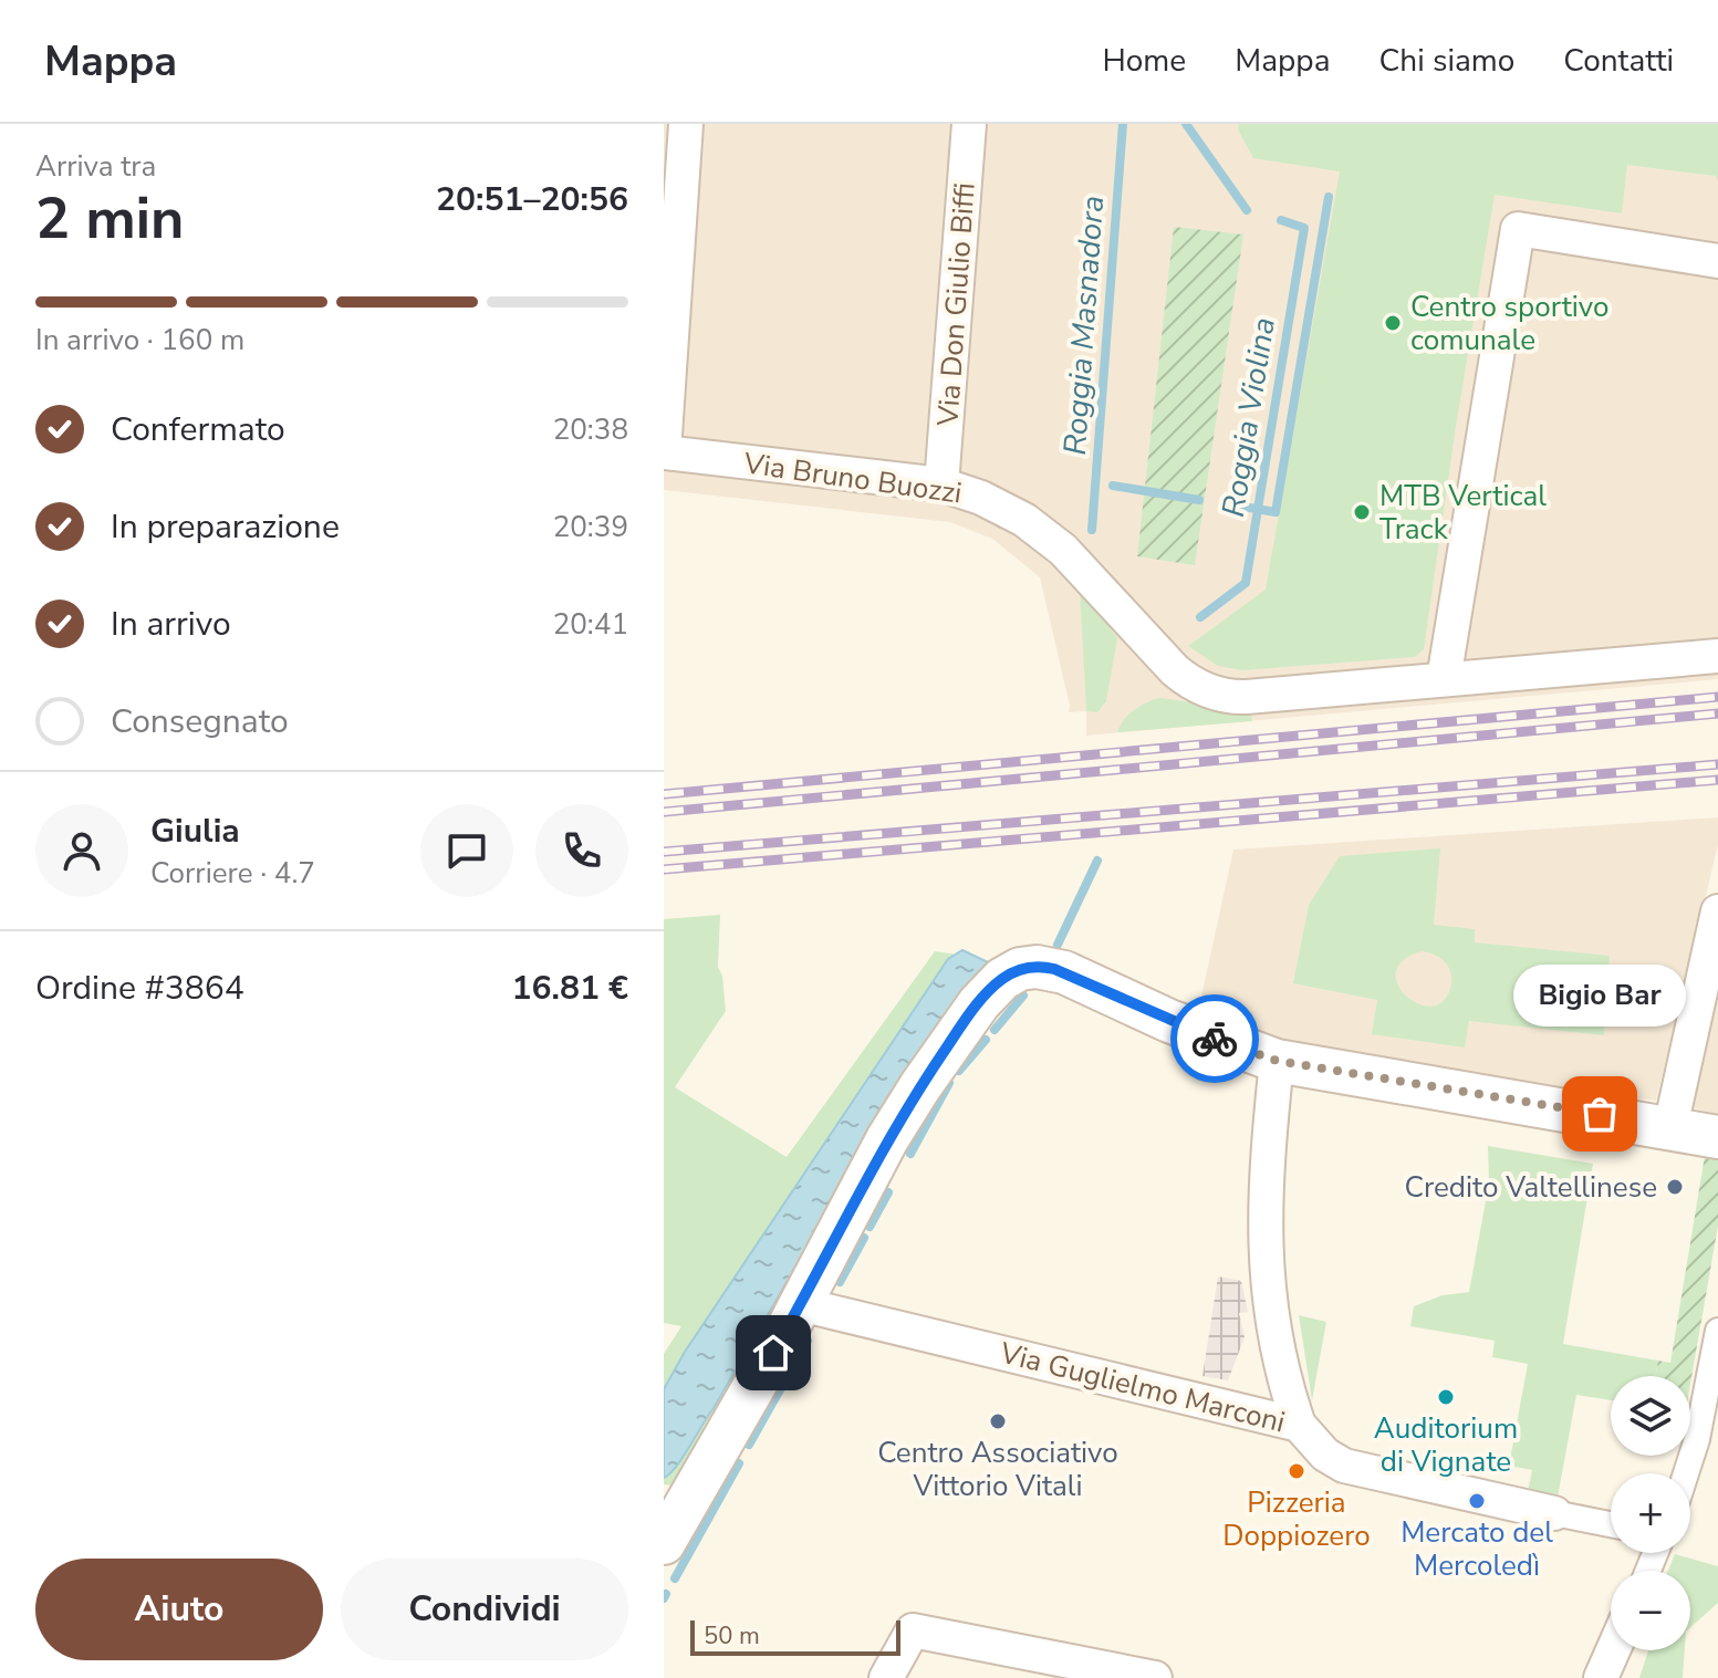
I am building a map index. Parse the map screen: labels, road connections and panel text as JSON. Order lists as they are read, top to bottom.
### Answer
{
  "streets": {
    "street": ["Via Don Giulio Biffi", "Via Bruno Buozzi", "Via Guglielmo Marconi"]
  },
  "crossings": [
    ["Via Don Giulio Biffi", "Via Bruno Buozzi"]
  ],
  "water": ["Roggia Masnadora", "Roggia Violina"],
  "places": [
    "Centro sportivo comunale",
    "MTB Vertical Track",
    "Bigio Bar",
    "Credito Valtellinese",
    "Auditorium di Vignate",
    "Centro Associativo Vittorio Vitali",
    "Pizzeria Doppiozero",
    "Mercato del Mercoledì"
  ],
  "scale_bar": "50 m",
  "page": {
    "header": "Mappa",
    "nav": [
      "Home",
      "Mappa",
      "Chi siamo",
      "Contatti"
    ],
    "heading": ["2 min", "Arriva tra", "20:51–20:56"],
    "panel": [
      "Giulia",
      "Corriere · 4.7",
      "Ordine #3864",
      "16.81 €"
    ],
    "bar": "In arrivo · 160 m",
    "list": [
      ["Confermato", "20:38"],
      ["In preparazione", "20:39"],
      ["In arrivo", "20:41"],
      "Consegnato"
    ],
    "bubble": "Bigio Bar",
    "map_buttons": ["+", "−"],
    "buttons": ["Aiuto", "Condividi"],
    "scale": "50 m"
  }
}
